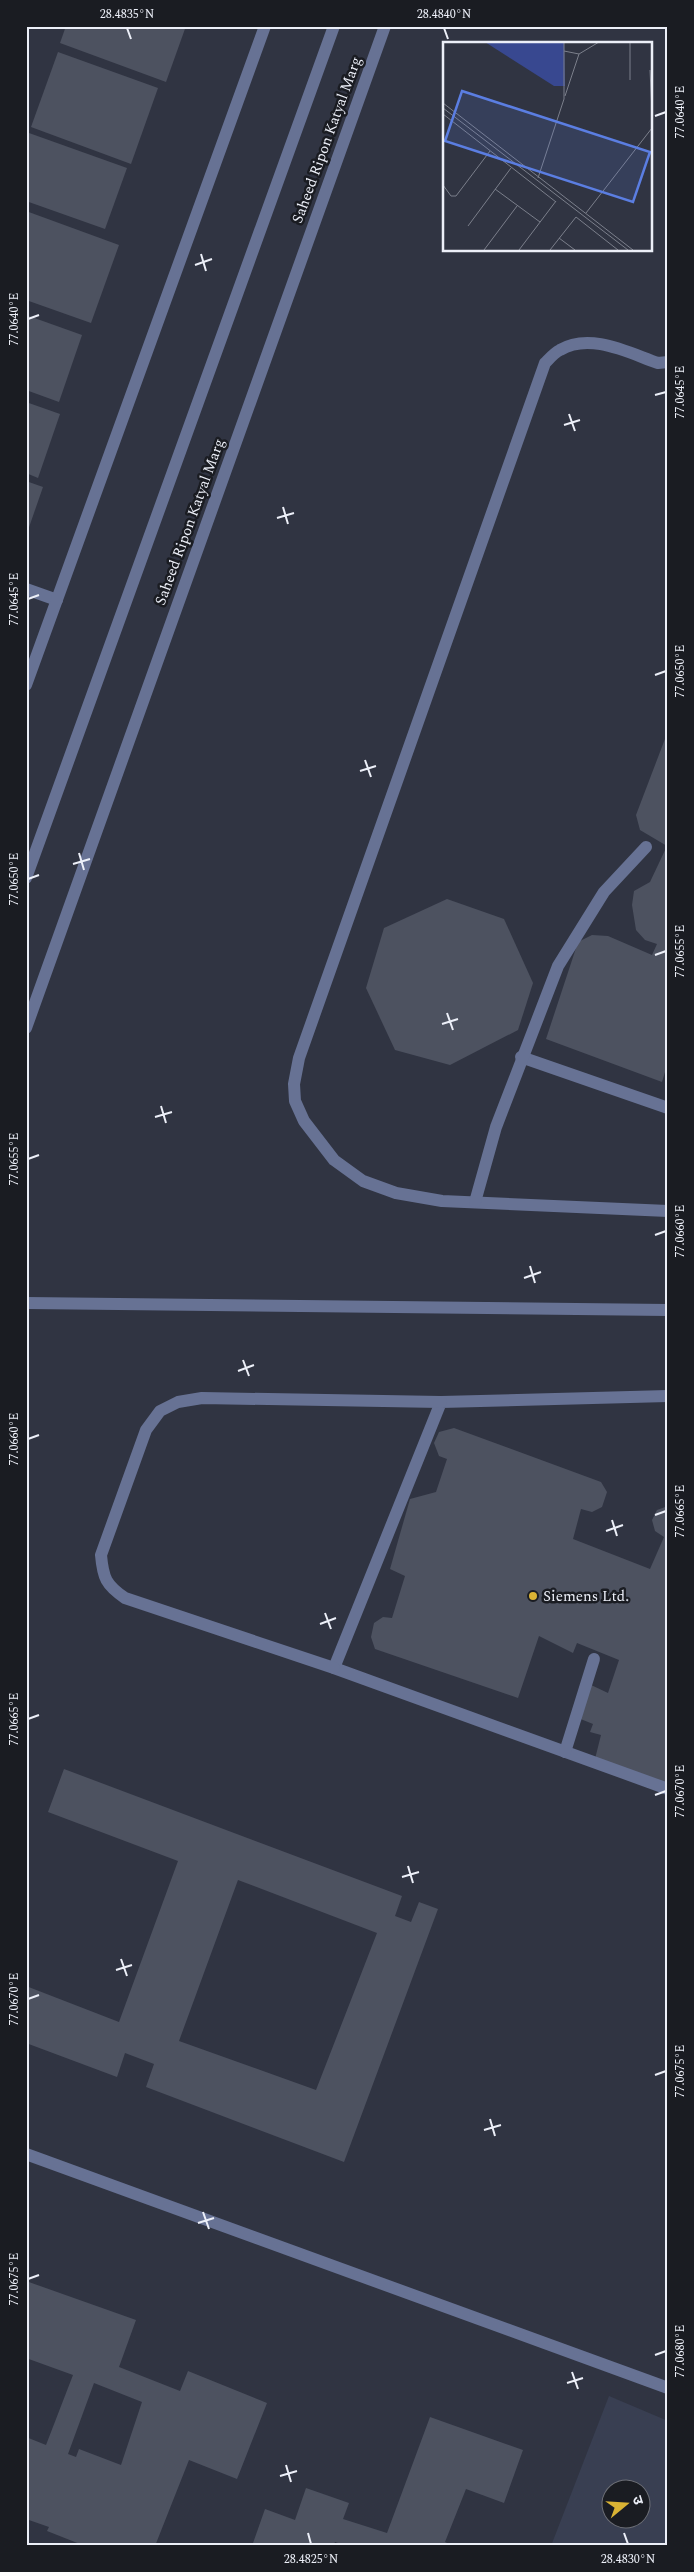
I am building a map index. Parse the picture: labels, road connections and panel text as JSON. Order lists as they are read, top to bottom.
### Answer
{
  "streets": {
    "street": ["Saheed Ripon Katyal Marg"]
  },
  "places": ["Siemens Ltd."],
  "north": "right",
  "coordinates": [
    "28.4835°N",
    "28.4840°N",
    "77.0640°E",
    "77.0645°E",
    "77.0650°E",
    "77.0655°E",
    "77.0660°E",
    "77.0665°E",
    "77.0670°E",
    "77.0675°E",
    "77.0680°E",
    "28.4825°N",
    "28.4830°N"
  ]
}
